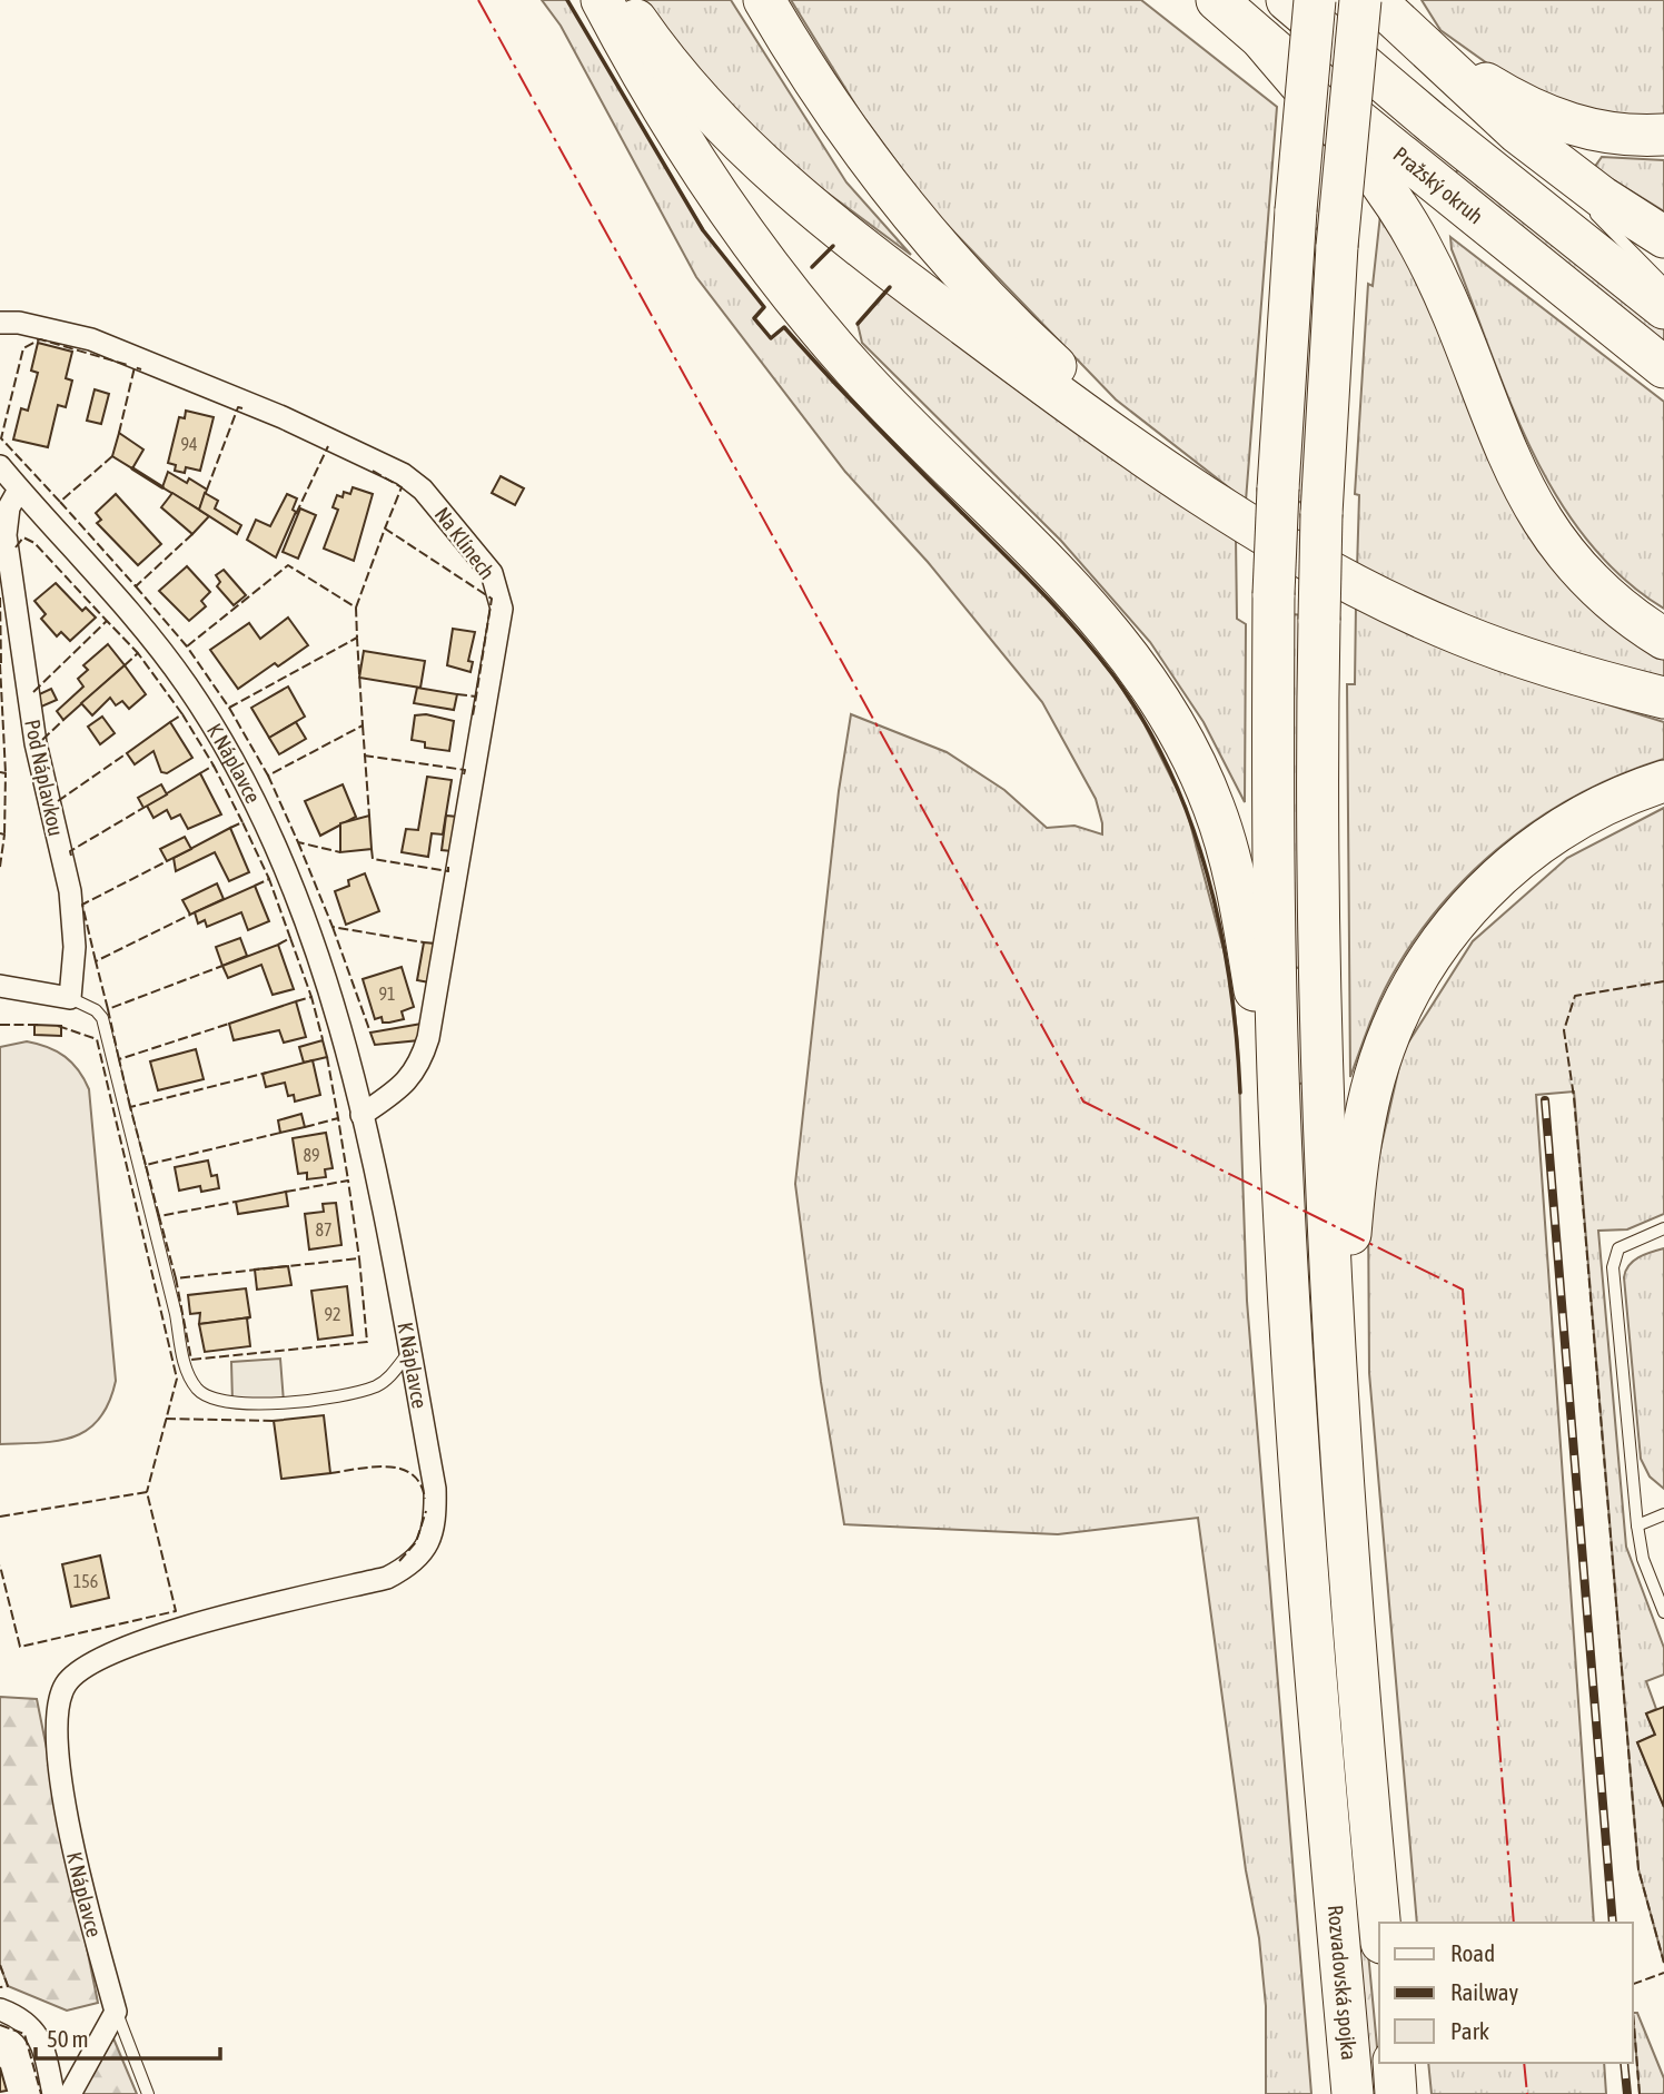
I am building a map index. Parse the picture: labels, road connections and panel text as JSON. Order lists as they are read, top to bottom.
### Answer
{
  "streets": {
    "highway": ["Pražský okruh", "Rozvadovská spojka"],
    "street": ["Na Klínech", "K Náplavce", "Pod Náplavkou"]
  },
  "crossings": [
    ["Na Klínech", "K Náplavce"],
    ["K Náplavce", "Pod Náplavkou"]
  ],
  "house_numbers": [
    "94",
    "91",
    "89",
    "87",
    "92",
    "156"
  ],
  "legend": ["Road", "Railway", "Park"],
  "scale_bar": "50 m"
}
